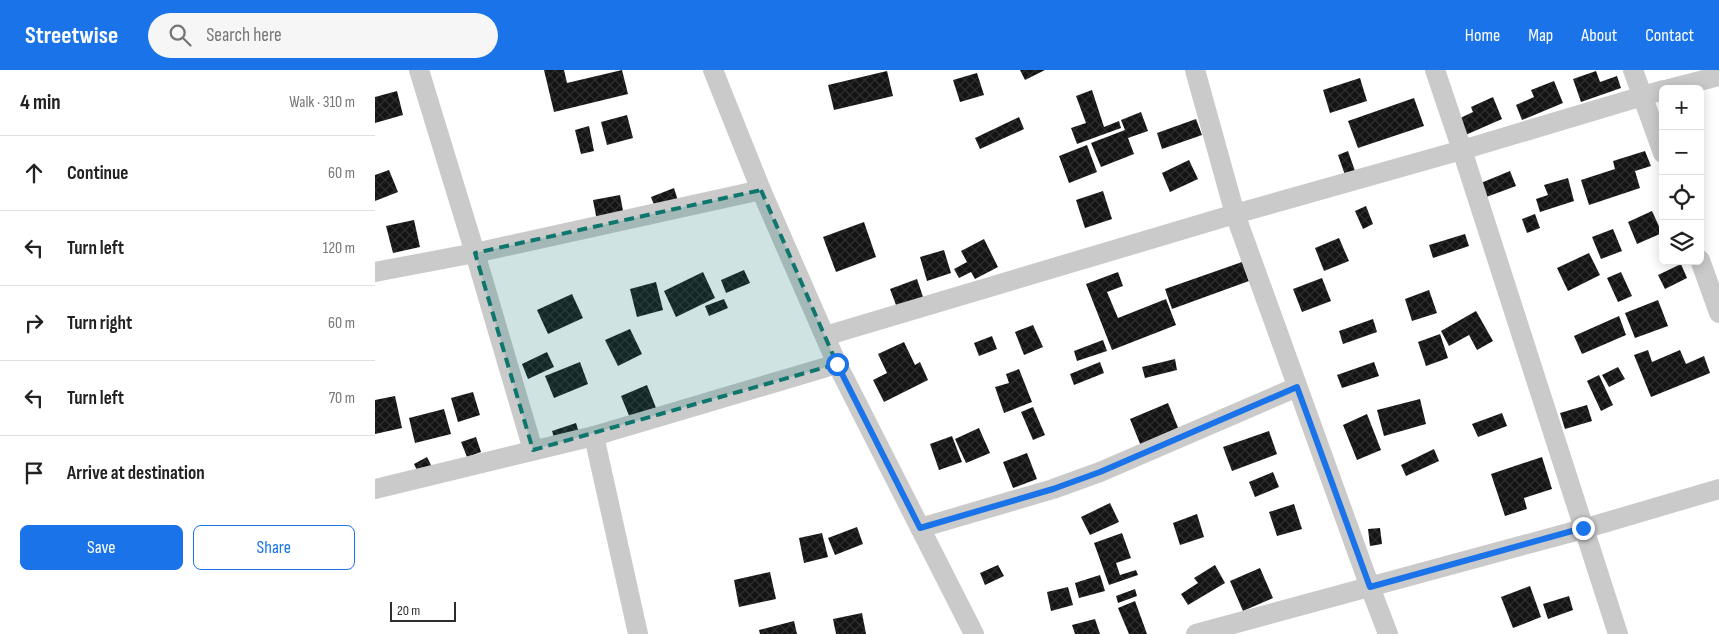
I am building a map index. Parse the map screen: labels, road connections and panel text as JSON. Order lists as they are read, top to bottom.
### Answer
{
  "scale_bar": "20 m",
  "page": {
    "header": "Streetwise",
    "search": "Search here",
    "nav": [
      "Home",
      "Map",
      "About",
      "Contact"
    ],
    "heading": ["4 min", "Walk · 310 m"],
    "map_buttons": ["+", "−"],
    "list": [
      ["Continue", "60 m"],
      ["Turn left", "120 m"],
      ["Turn right", "60 m"],
      ["Turn left", "70 m"],
      "Arrive at destination"
    ],
    "buttons": ["Save", "Share"],
    "scale": "20 m"
  }
}
